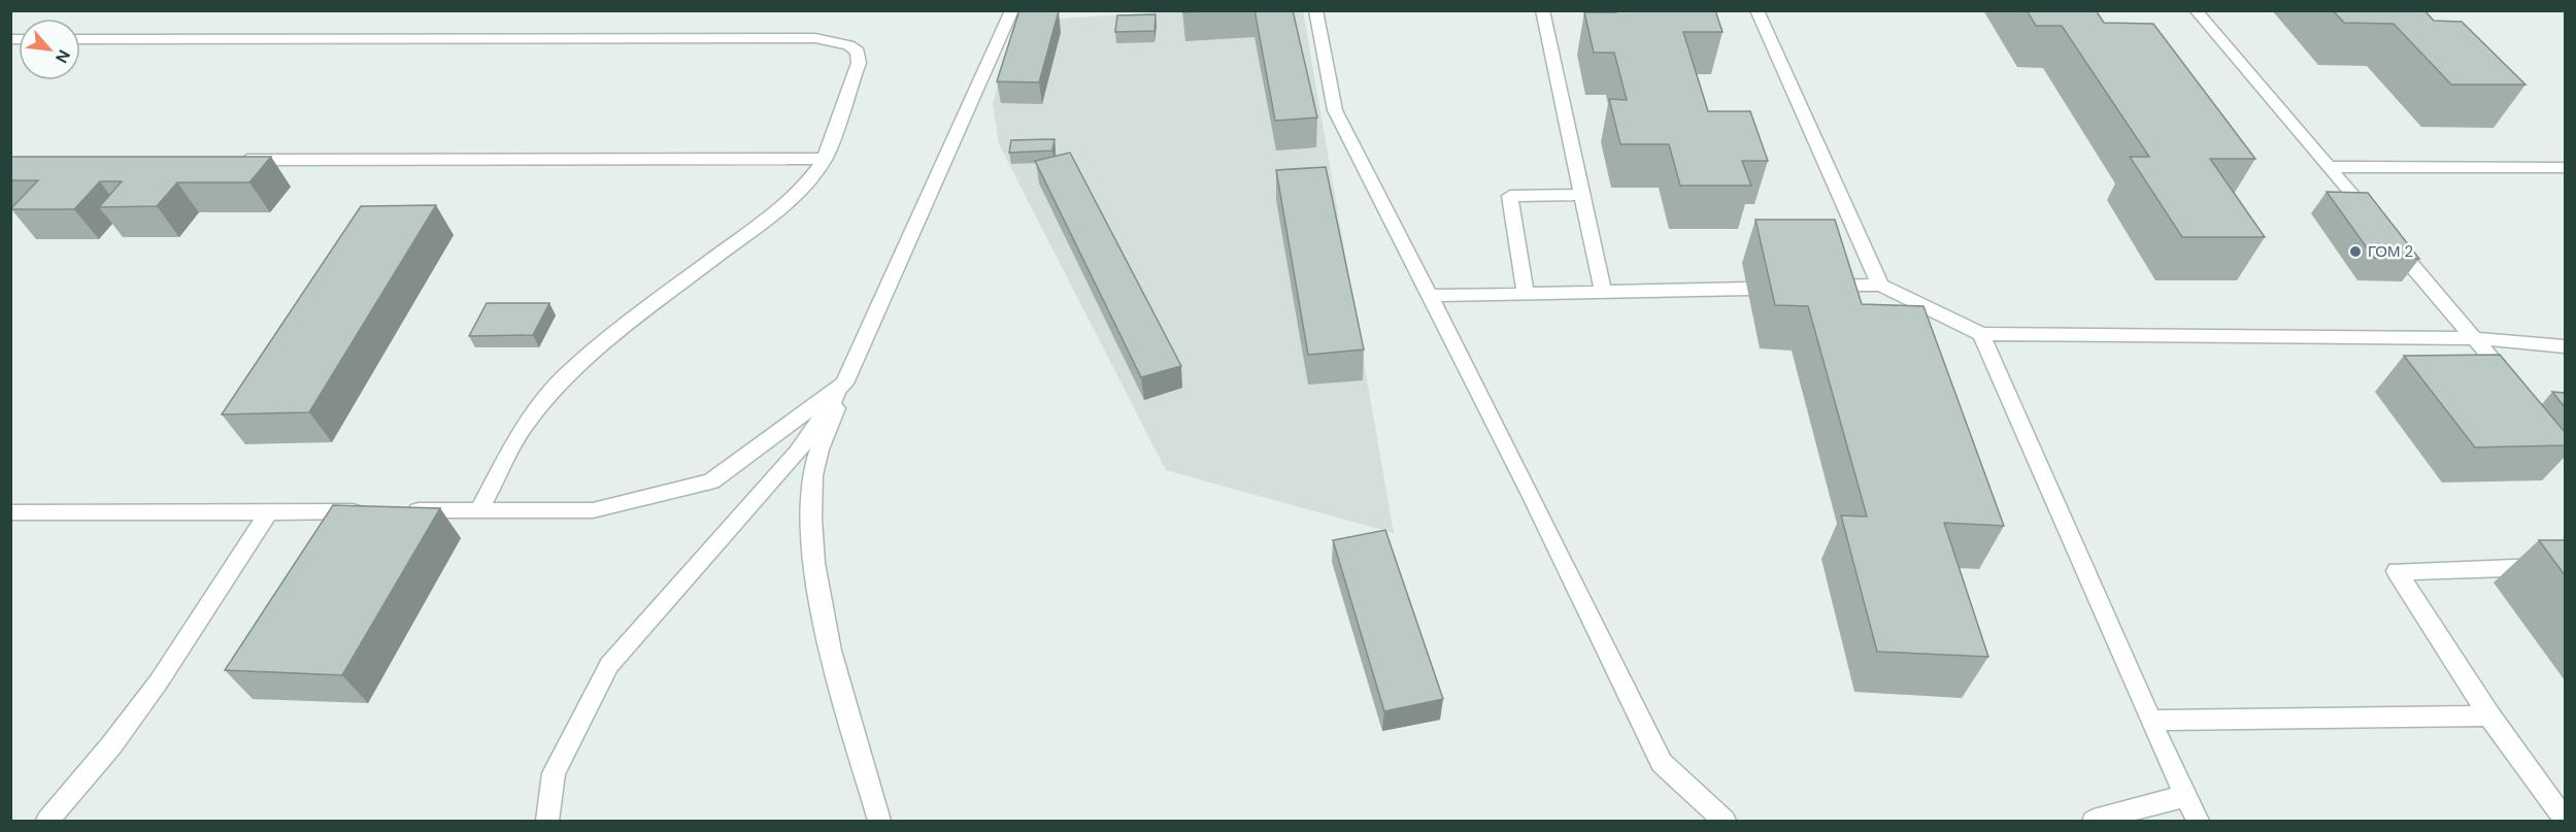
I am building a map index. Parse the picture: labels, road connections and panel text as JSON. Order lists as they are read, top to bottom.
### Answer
{
  "places": ["ГОМ 2"],
  "north": "bottom right"
}
